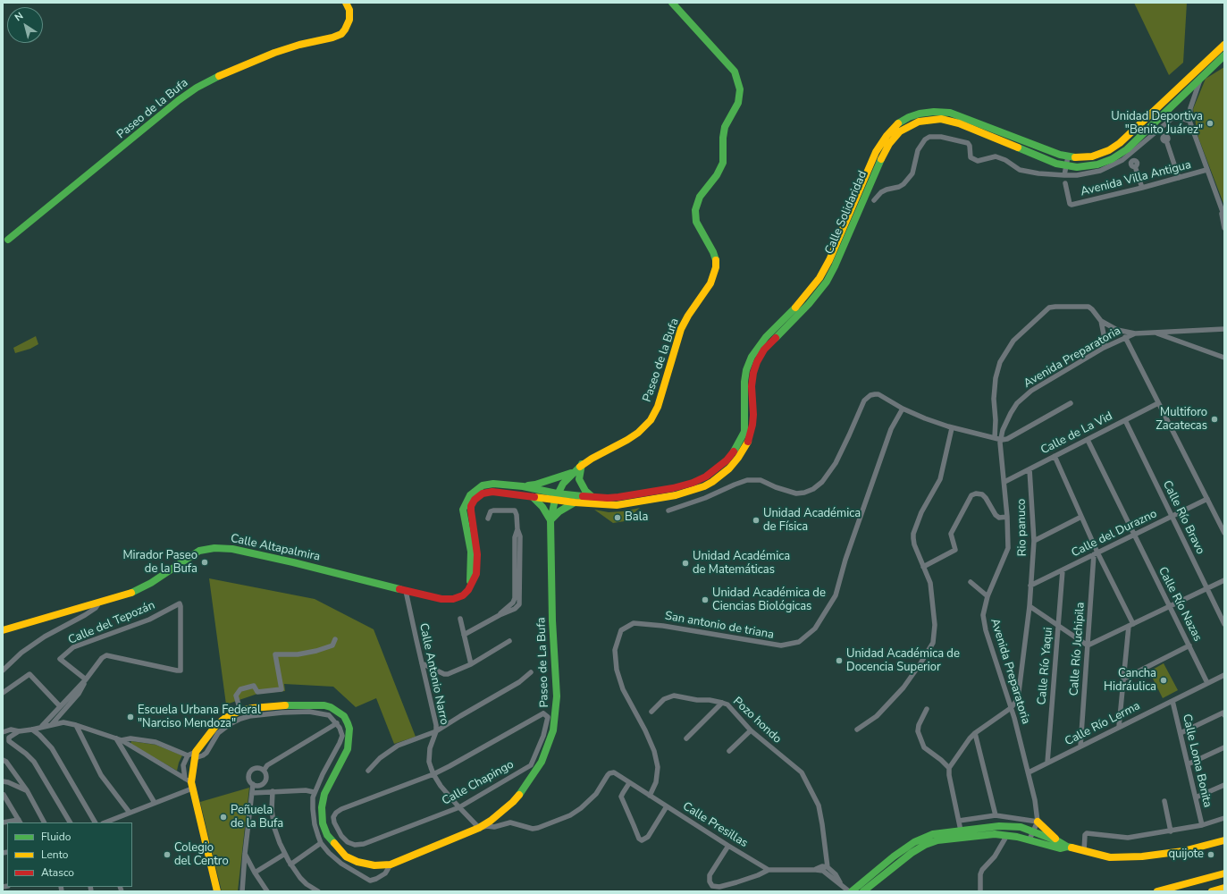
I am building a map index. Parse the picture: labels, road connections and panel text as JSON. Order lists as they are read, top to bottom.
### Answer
{
  "streets": {
    "main road": [
      "Paseo de la Bufa",
      "Calle Solidaridad",
      "Calle Altapalmira",
      "Paseo de La Bufa"
    ],
    "street": [
      "Avenida Villa Antigua",
      "Avenida Preparatoria",
      "Calle de La Vid",
      "Calle Río Bravo",
      "Rio panuco",
      "Calle del Durazno",
      "Calle Río Nazas",
      "Calle del Tepozán",
      "San antonio de triana",
      "Calle Río Juchipila",
      "Calle Río Yaqui",
      "Calle Antonio Narro",
      "Pozo hondo",
      "Calle Río Lerma",
      "Calle Loma Bonita",
      "Calle Chapingo",
      "Calle Presillas"
    ]
  },
  "crossings": [
    ["Paseo de la Bufa", "Calle Solidaridad"],
    ["Paseo de la Bufa", "Paseo de La Bufa"],
    ["Avenida Preparatoria", "Calle de La Vid"],
    ["Avenida Preparatoria", "Rio panuco"],
    ["Avenida Preparatoria", "Calle Río Lerma"],
    ["Calle de La Vid", "Calle Río Bravo"],
    ["Calle de La Vid", "Rio panuco"],
    ["Calle de La Vid", "Calle Río Nazas"],
    ["Calle Río Bravo", "Calle del Durazno"],
    ["Rio panuco", "Calle del Durazno"],
    ["Calle del Durazno", "Calle Río Nazas"],
    ["Calle del Durazno", "Calle Río Juchipila"],
    ["Calle del Durazno", "Calle Río Yaqui"],
    ["Calle Altapalmira", "Calle Antonio Narro"],
    ["Calle Río Nazas", "Calle Río Lerma"],
    ["San antonio de triana", "Calle Presillas"],
    ["Calle Río Juchipila", "Calle Río Lerma"],
    ["Paseo de La Bufa", "Calle Antonio Narro"],
    ["Paseo de La Bufa", "Calle Presillas"],
    ["Calle Río Yaqui", "Calle Río Lerma"],
    ["Calle Antonio Narro", "Calle Chapingo"],
    ["Calle Antonio Narro", "Calle Presillas"],
    ["Calle Río Lerma", "Calle Loma Bonita"]
  ],
  "places": [
    "Unidad Deportiva \"Benito Juárez\"",
    "Multiforo Zacatecas",
    "Bala",
    "Unidad Académica de Física",
    "Mirador Paseo de la Bufa",
    "Unidad Académica de Matemáticas",
    "Unidad Académica de Ciencias Biológicas",
    "Unidad Académica de Docencia Superior",
    "Cancha Hidráulica",
    "Escuela Urbana Federal \"Narciso Mendoza\"",
    "Peñuela de la Bufa",
    "Colegio del Centro",
    "quijote"
  ],
  "legend": ["Fluido", "Lento", "Atasco"],
  "north": "top left"
}
